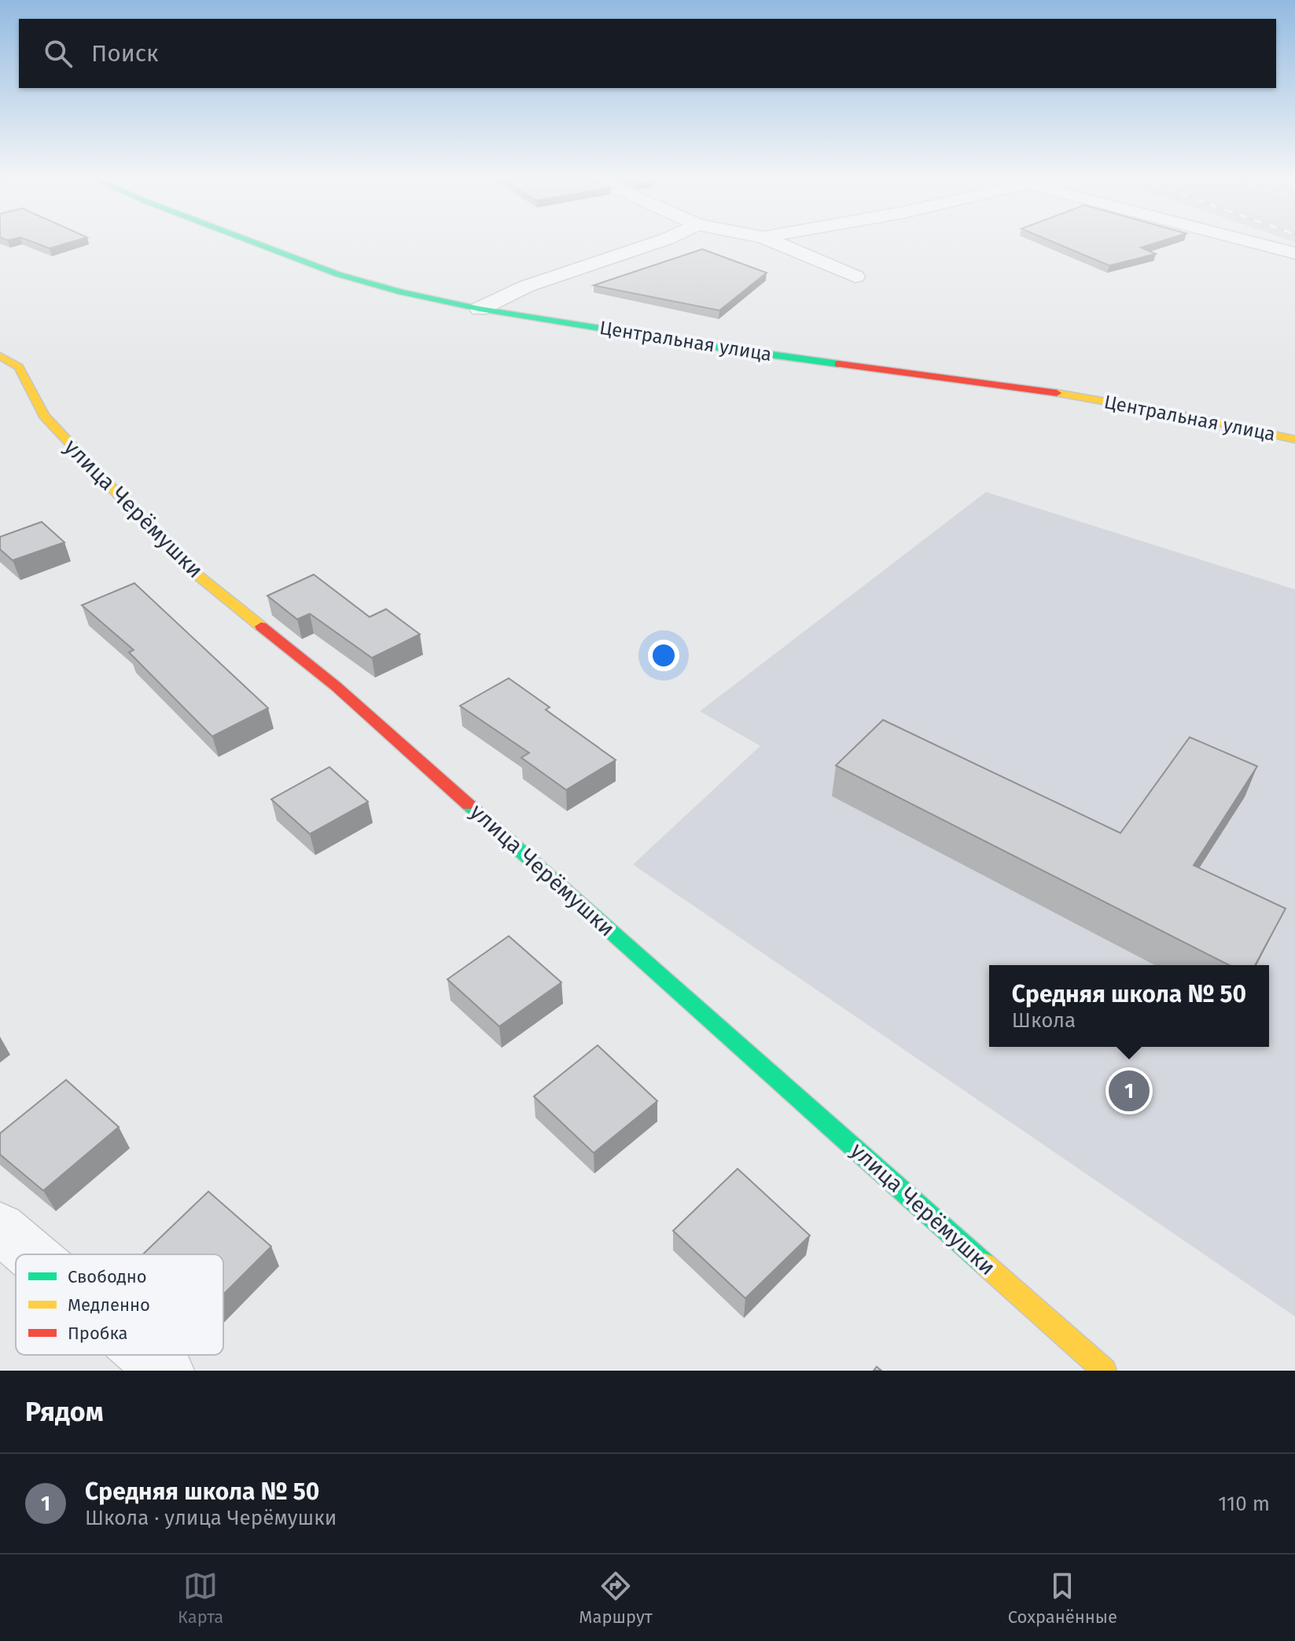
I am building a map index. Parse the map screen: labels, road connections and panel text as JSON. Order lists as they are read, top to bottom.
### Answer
{
  "streets": {
    "street": ["Центральная улица", "улица Черёмушки"]
  },
  "legend": ["Свободно", "Медленно", "Пробка"],
  "page": {
    "search": "Поиск",
    "popup": ["Средняя школа № 50", "Школа"],
    "pins": "1",
    "heading": "Рядом",
    "list": [
      {
        "mark": "1",
        "name": "Средняя школа № 50",
        "note": "Школа · улица Черёмушки",
        "value": "110 m"
      }
    ],
    "nav": ["Карта", "Маршрут", "Сохранённые"]
  }
}
